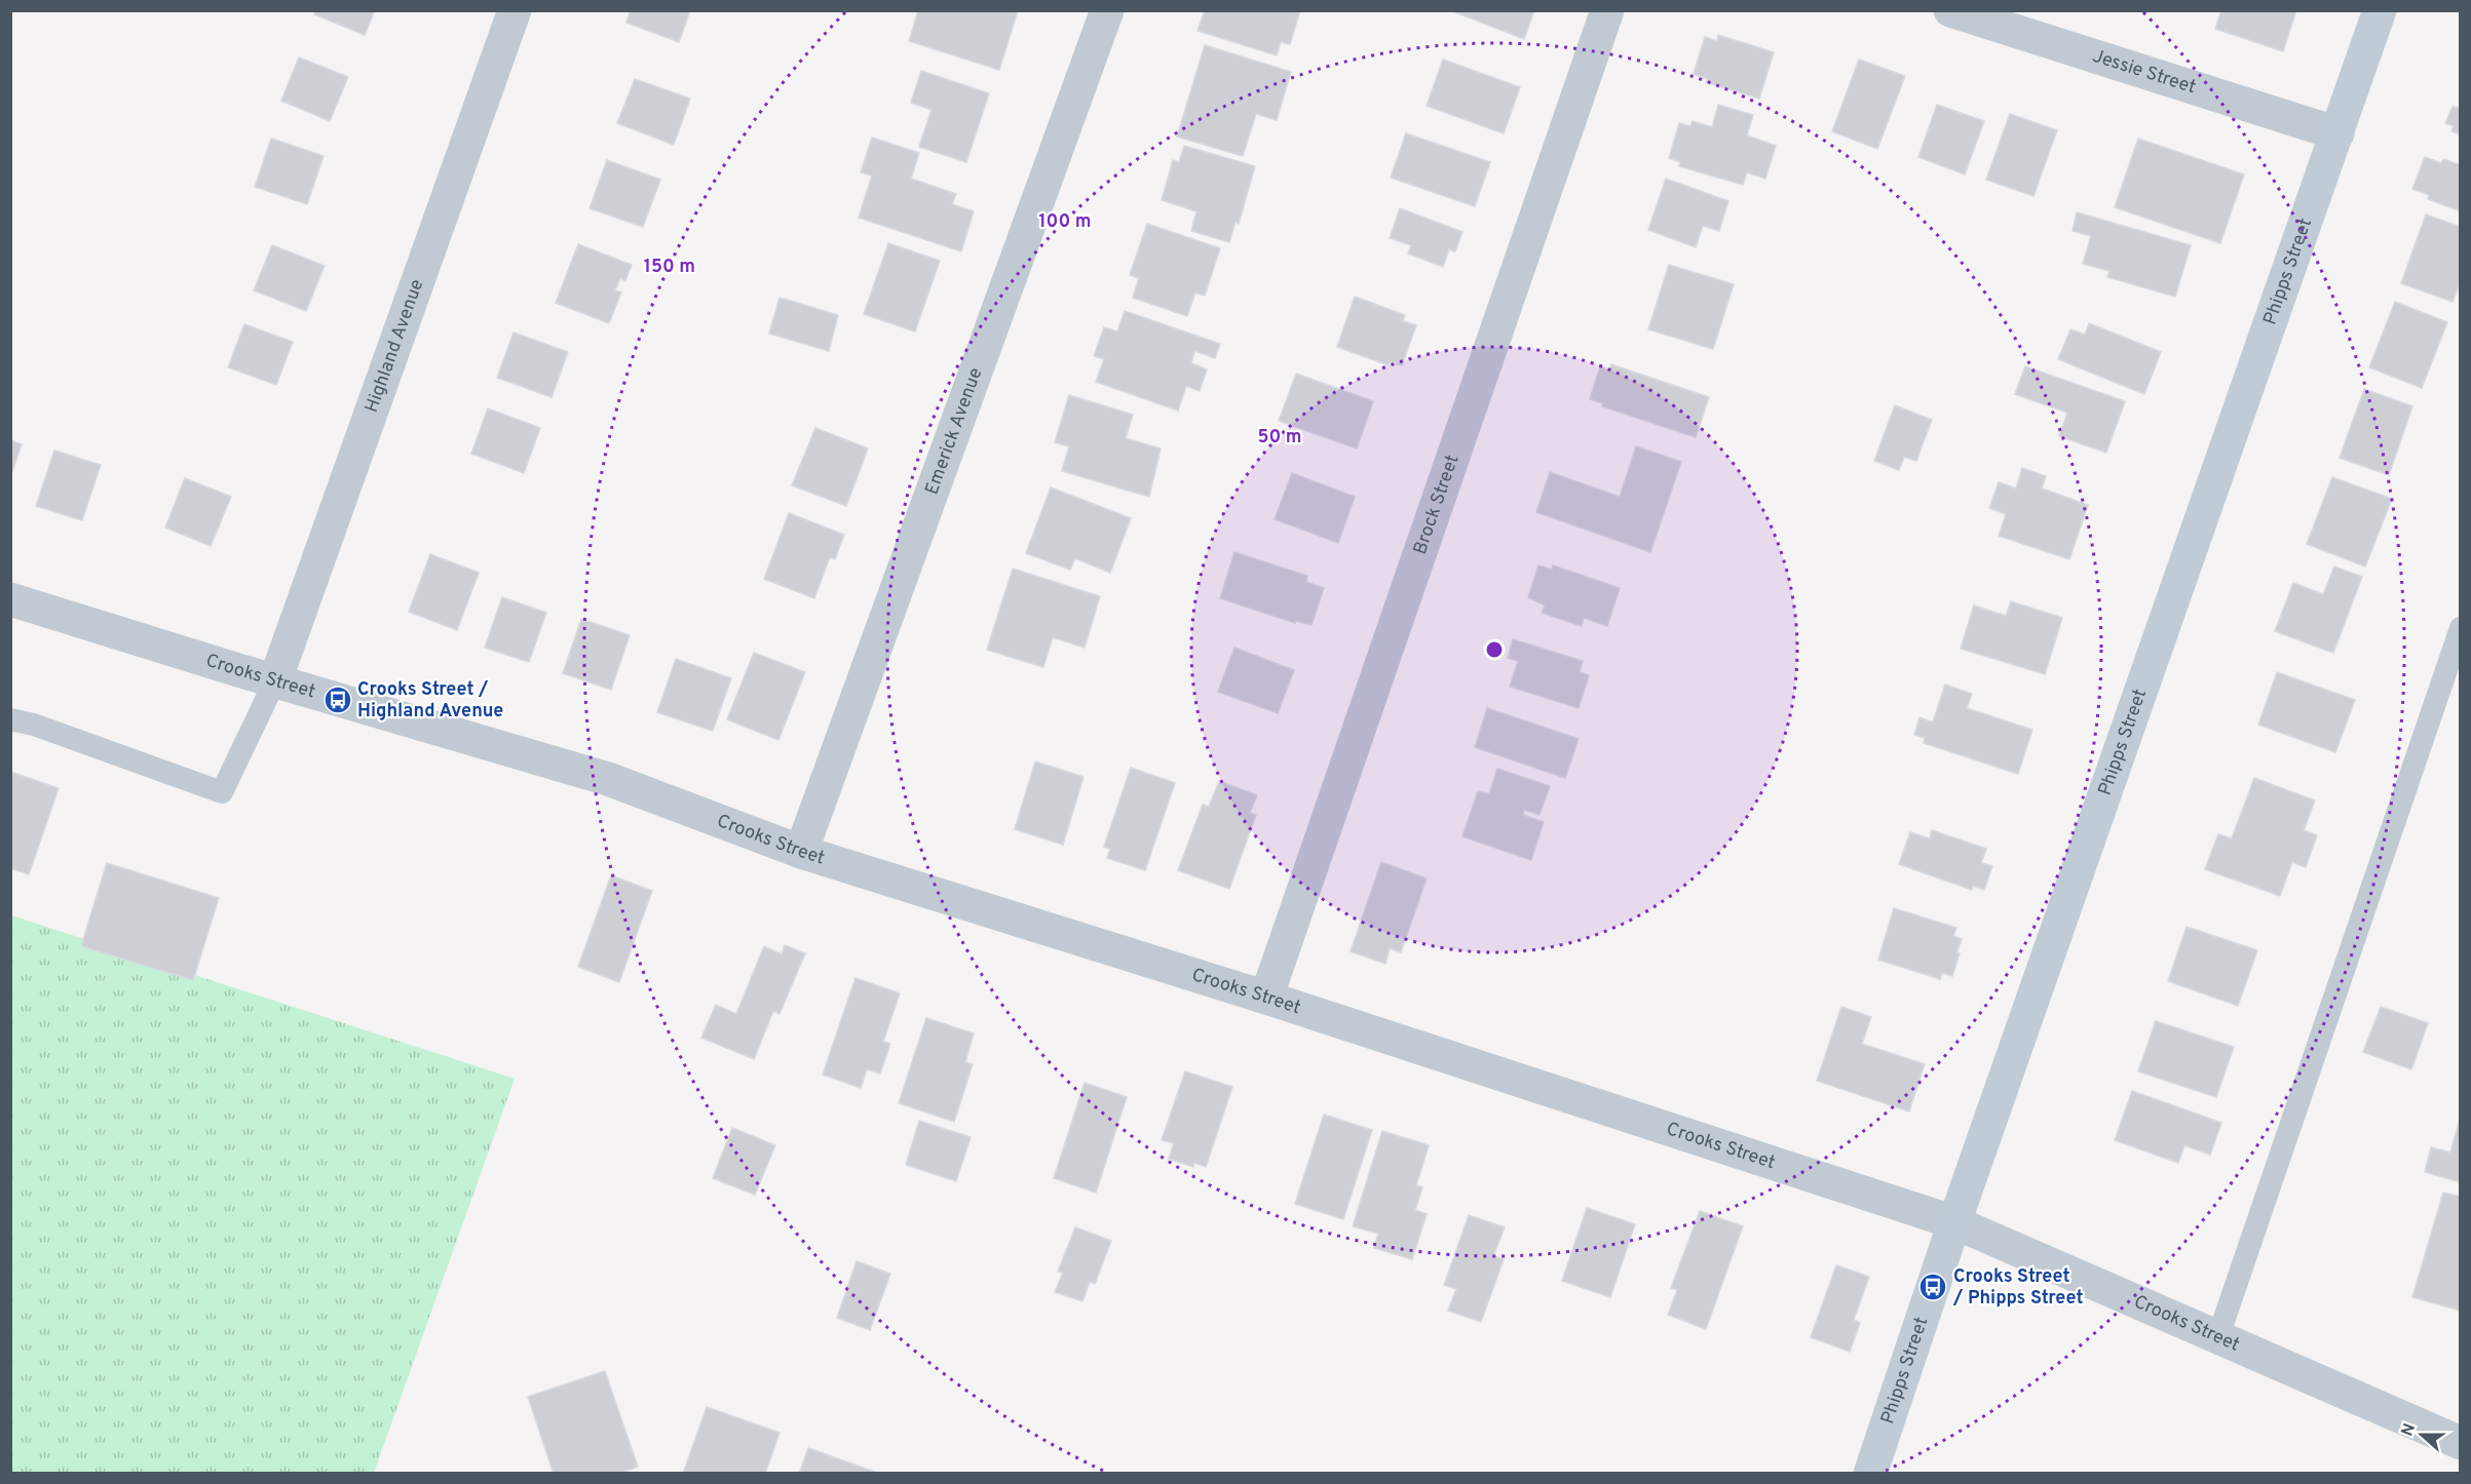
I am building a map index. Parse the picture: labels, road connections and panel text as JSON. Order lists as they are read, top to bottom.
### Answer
{
  "streets": {
    "main road": ["Phipps Street"],
    "street": [
      "Jessie Street",
      "Highland Avenue",
      "Emerick Avenue",
      "Brock Street",
      "Crooks Street"
    ]
  },
  "crossings": [
    ["Jessie Street", "Phipps Street"],
    ["Phipps Street", "Crooks Street"],
    ["Highland Avenue", "Crooks Street"],
    ["Emerick Avenue", "Crooks Street"],
    ["Brock Street", "Crooks Street"]
  ],
  "places": {
    "bus stop": ["Crooks Street / Highland Avenue", "Crooks Street / Phipps Street"]
  },
  "north": "left",
  "rings": ["100 m", "150 m", "50 m"]
}
